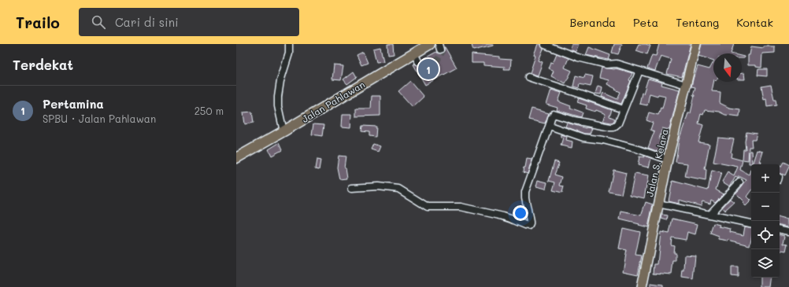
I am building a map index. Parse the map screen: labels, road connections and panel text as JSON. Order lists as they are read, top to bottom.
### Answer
{
  "streets": {
    "highway": ["Jalan Pahlawan"],
    "main road": ["Jalan S. Kelara"]
  },
  "north": "bottom",
  "page": {
    "header": "Trailo",
    "search": "Cari di sini",
    "nav": [
      "Beranda",
      "Peta",
      "Tentang",
      "Kontak"
    ],
    "heading": "Terdekat",
    "pins": "1",
    "list": [
      {
        "mark": "1",
        "name": "Pertamina",
        "note": "SPBU · Jalan Pahlawan",
        "value": "250 m"
      }
    ],
    "map_buttons": ["+", "−"]
  }
}
